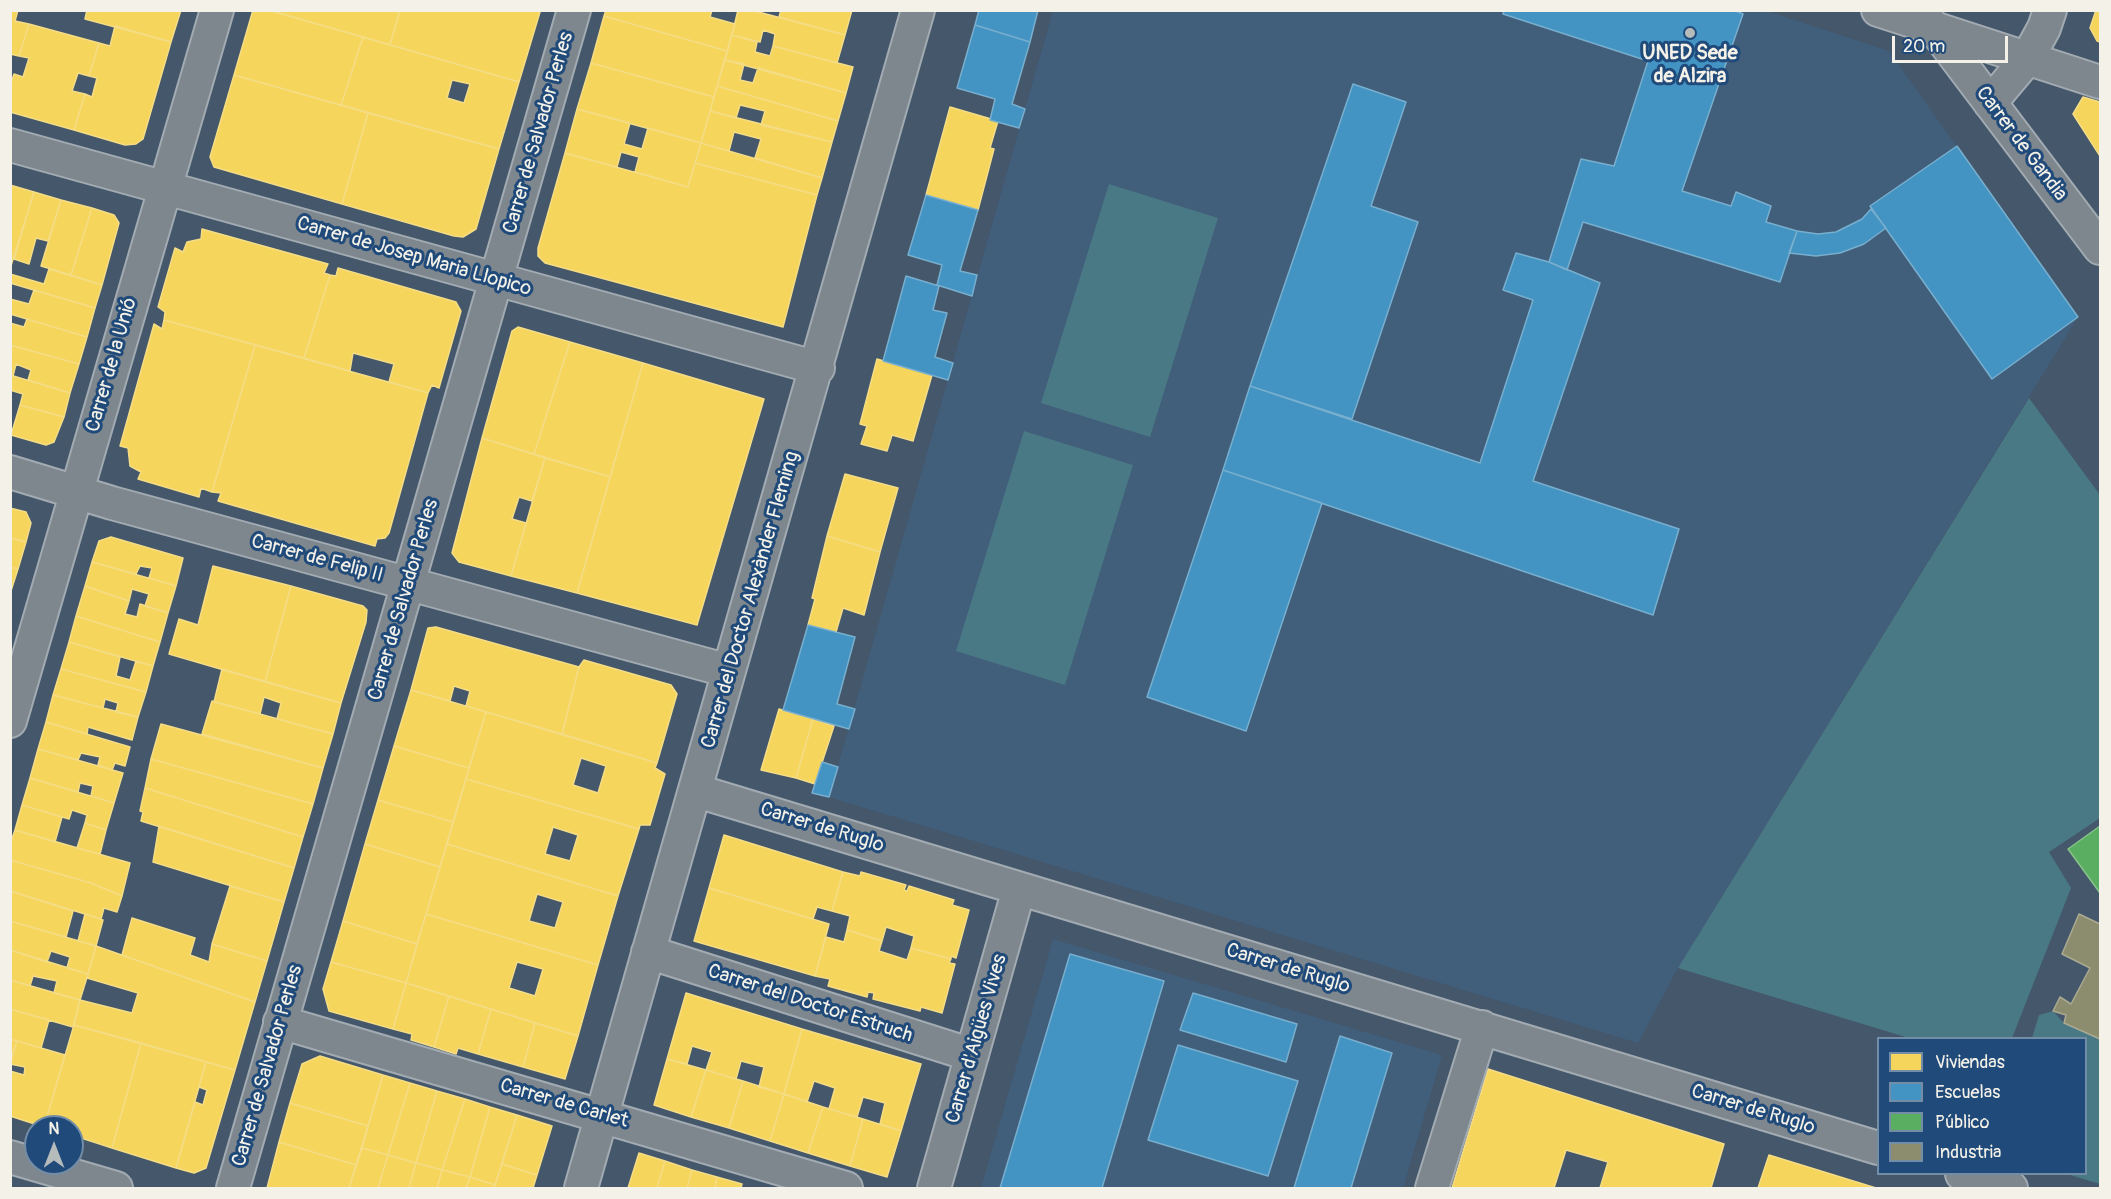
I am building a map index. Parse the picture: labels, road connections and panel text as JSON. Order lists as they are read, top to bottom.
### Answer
{
  "streets": {
    "street": [
      "Carrer de Salvador Perles",
      "Carrer de Gandia",
      "Carrer de Josep Maria Llopico",
      "Carrer de la Unió",
      "Carrer de Felip II",
      "Carrer del Doctor Alexànder Fleming",
      "Carrer de Ruglo",
      "Carrer del Doctor Estruch",
      "Carrer d'Aigües Vives",
      "Carrer de Carlet"
    ]
  },
  "crossings": [
    ["Carrer de Salvador Perles", "Carrer de Josep Maria Llopico"],
    ["Carrer de Salvador Perles", "Carrer de Felip II"],
    ["Carrer de Salvador Perles", "Carrer de Carlet"],
    ["Carrer de Josep Maria Llopico", "Carrer de la Unió"],
    ["Carrer de Josep Maria Llopico", "Carrer del Doctor Alexànder Fleming"],
    ["Carrer de la Unió", "Carrer de Felip II"],
    ["Carrer de Felip II", "Carrer del Doctor Alexànder Fleming"],
    ["Carrer del Doctor Alexànder Fleming", "Carrer de Ruglo"],
    ["Carrer del Doctor Alexànder Fleming", "Carrer del Doctor Estruch"],
    ["Carrer del Doctor Alexànder Fleming", "Carrer de Carlet"],
    ["Carrer de Ruglo", "Carrer d'Aigües Vives"],
    ["Carrer del Doctor Estruch", "Carrer d'Aigües Vives"]
  ],
  "places": ["UNED Sede de Alzira"],
  "legend": [
    "Viviendas",
    "Escuelas",
    "Público",
    "Industria"
  ],
  "scale_bar": "20 m",
  "north": "top"
}
